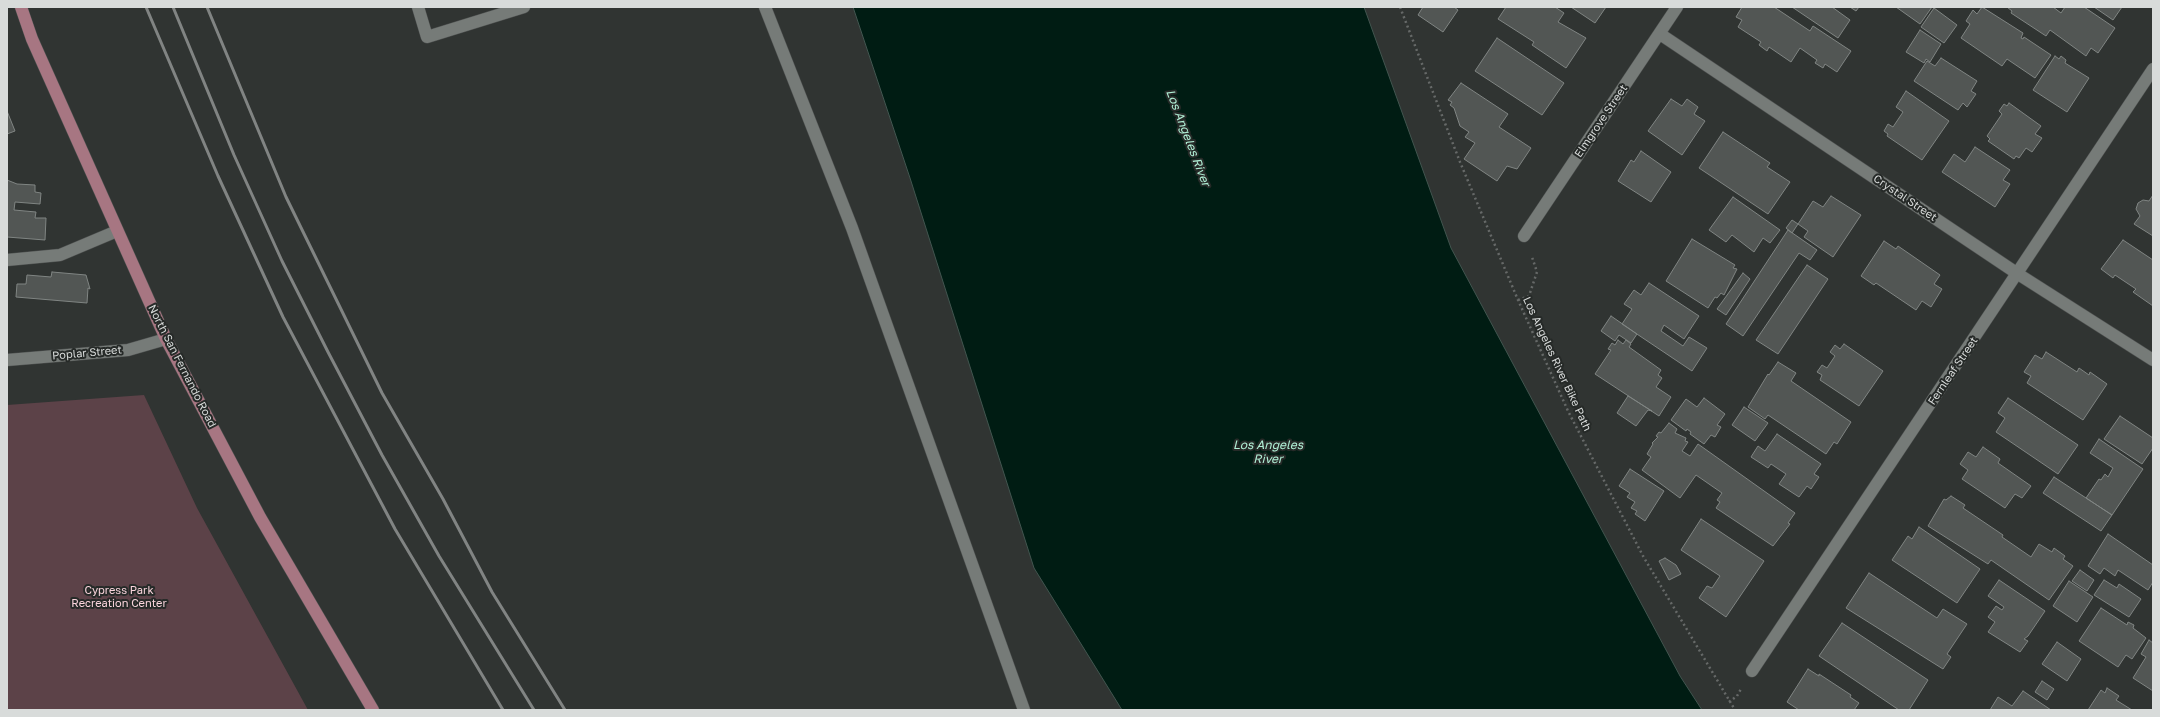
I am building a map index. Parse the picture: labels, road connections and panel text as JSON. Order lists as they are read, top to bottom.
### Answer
{
  "streets": {
    "main road": ["North San Fernando Road"],
    "street": [
      "Elmgrove Street",
      "Crystal Street",
      "Poplar Street",
      "Fernleaf Street"
    ],
    "path": ["Los Angeles River Bike Path"]
  },
  "crossings": [
    ["Elmgrove Street", "Crystal Street"],
    ["Crystal Street", "Fernleaf Street"],
    ["Poplar Street", "North San Fernando Road"]
  ],
  "water": ["Los Angeles River"],
  "parks": ["Cypress Park Recreation Center"]
}
